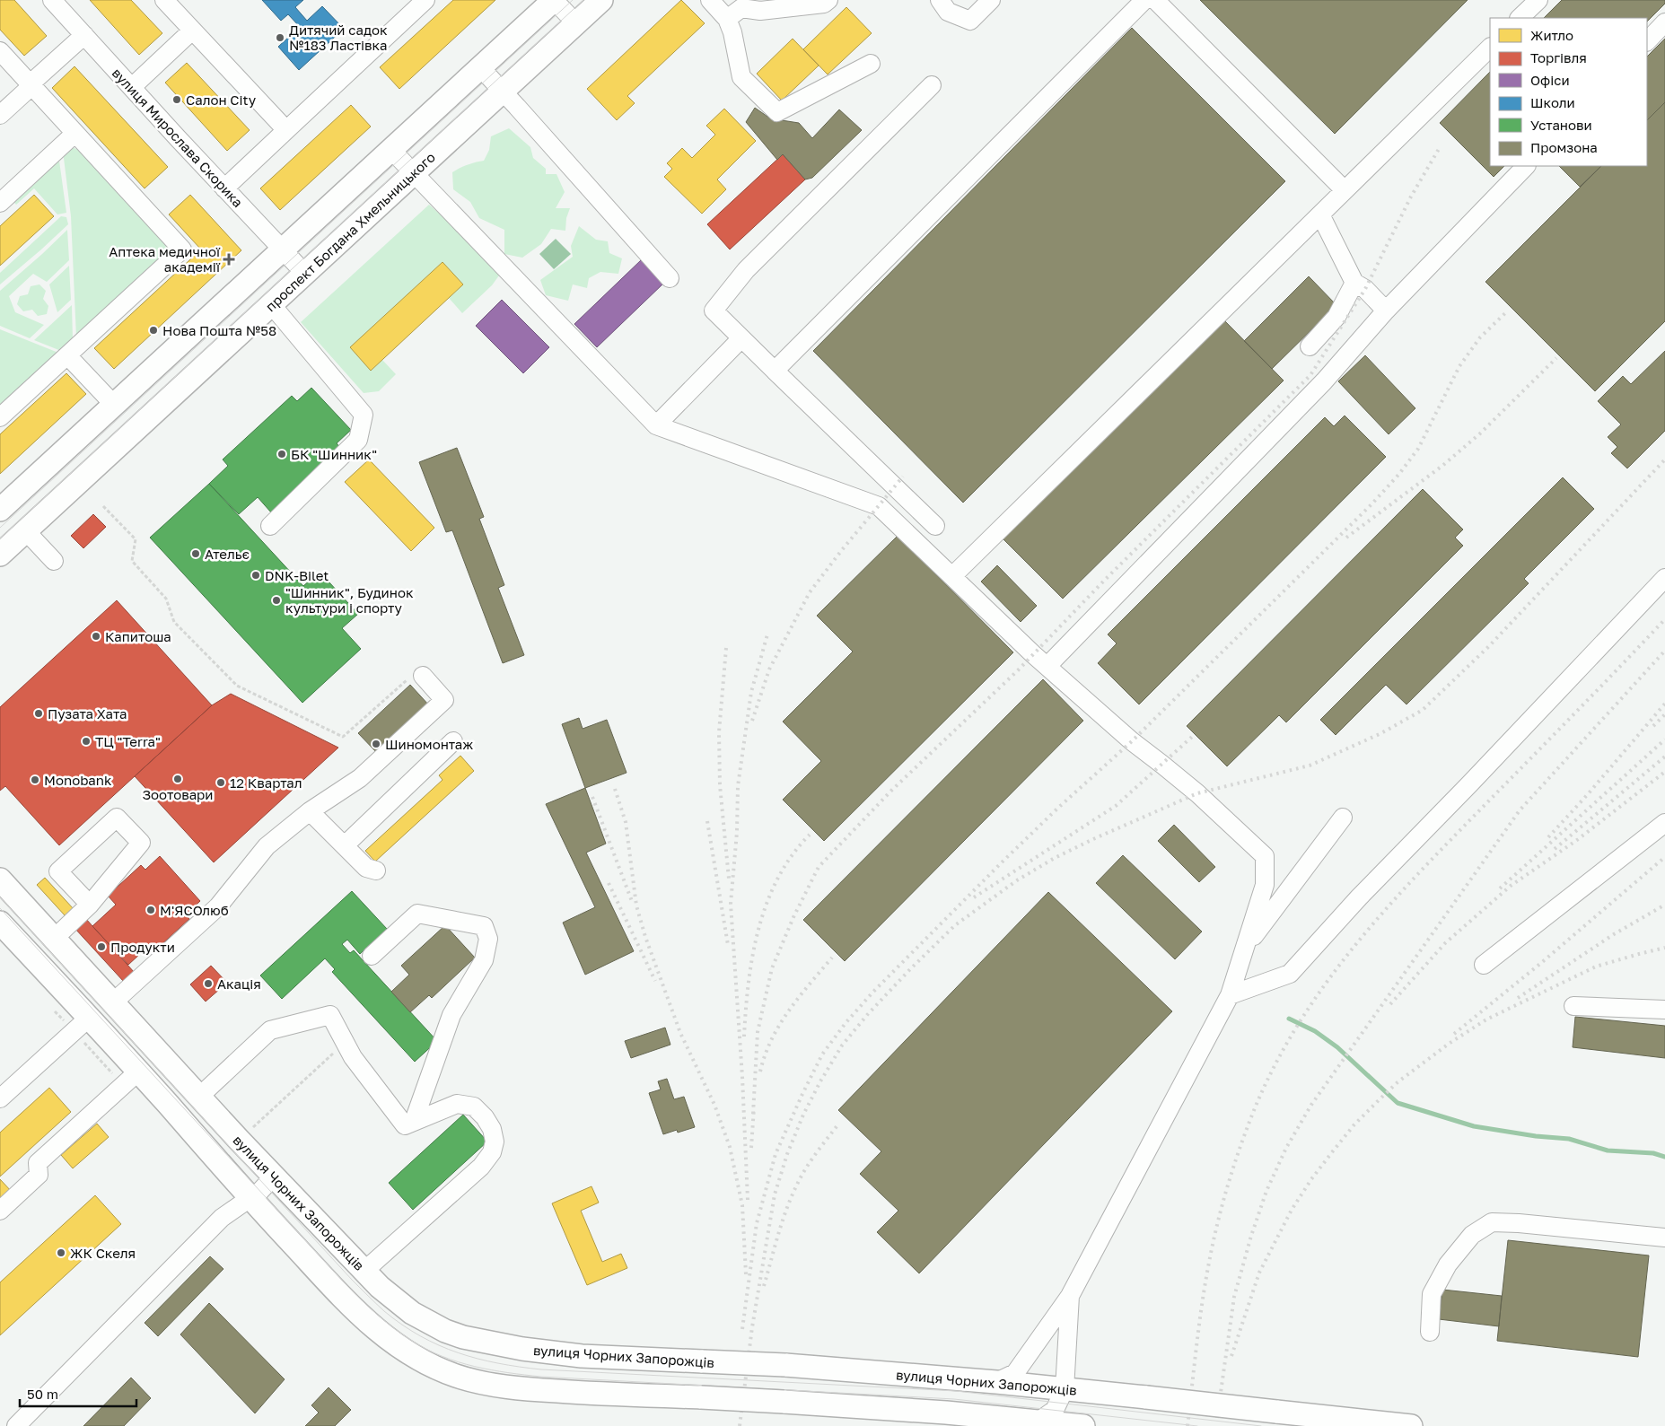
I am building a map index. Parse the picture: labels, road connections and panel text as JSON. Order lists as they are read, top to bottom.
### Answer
{
  "streets": {
    "main road": ["проспект Богдана Хмельницького", "вулиця Чорних Запорожців"],
    "street": ["вулиця Мирослава Скорика"]
  },
  "crossings": [
    ["вулиця Мирослава Скорика", "проспект Богдана Хмельницького"]
  ],
  "places": {
    "other": [
      "Дитячий садок №183 Ластівка",
      "Салон City",
      "Нова Пошта №58",
      "БК \"Шинник\"",
      "Ательє",
      "DNK-Bilet",
      "\"Шинник\", Будинок культури і спорту",
      "Капитоша",
      "Пузата Хата",
      "ТЦ \"Terra\"",
      "Шиномонтаж",
      "Зоотовари",
      "Monobank",
      "12 Квартал",
      "М'ЯСОлюб",
      "Продукти",
      "Акація",
      "ЖК Скеля"
    ],
    "health": ["Аптека медичної академії"]
  },
  "legend": [
    "Житло",
    "Торгівля",
    "Офіси",
    "Школи",
    "Установи",
    "Промзона"
  ],
  "scale_bar": "50 m"
}
